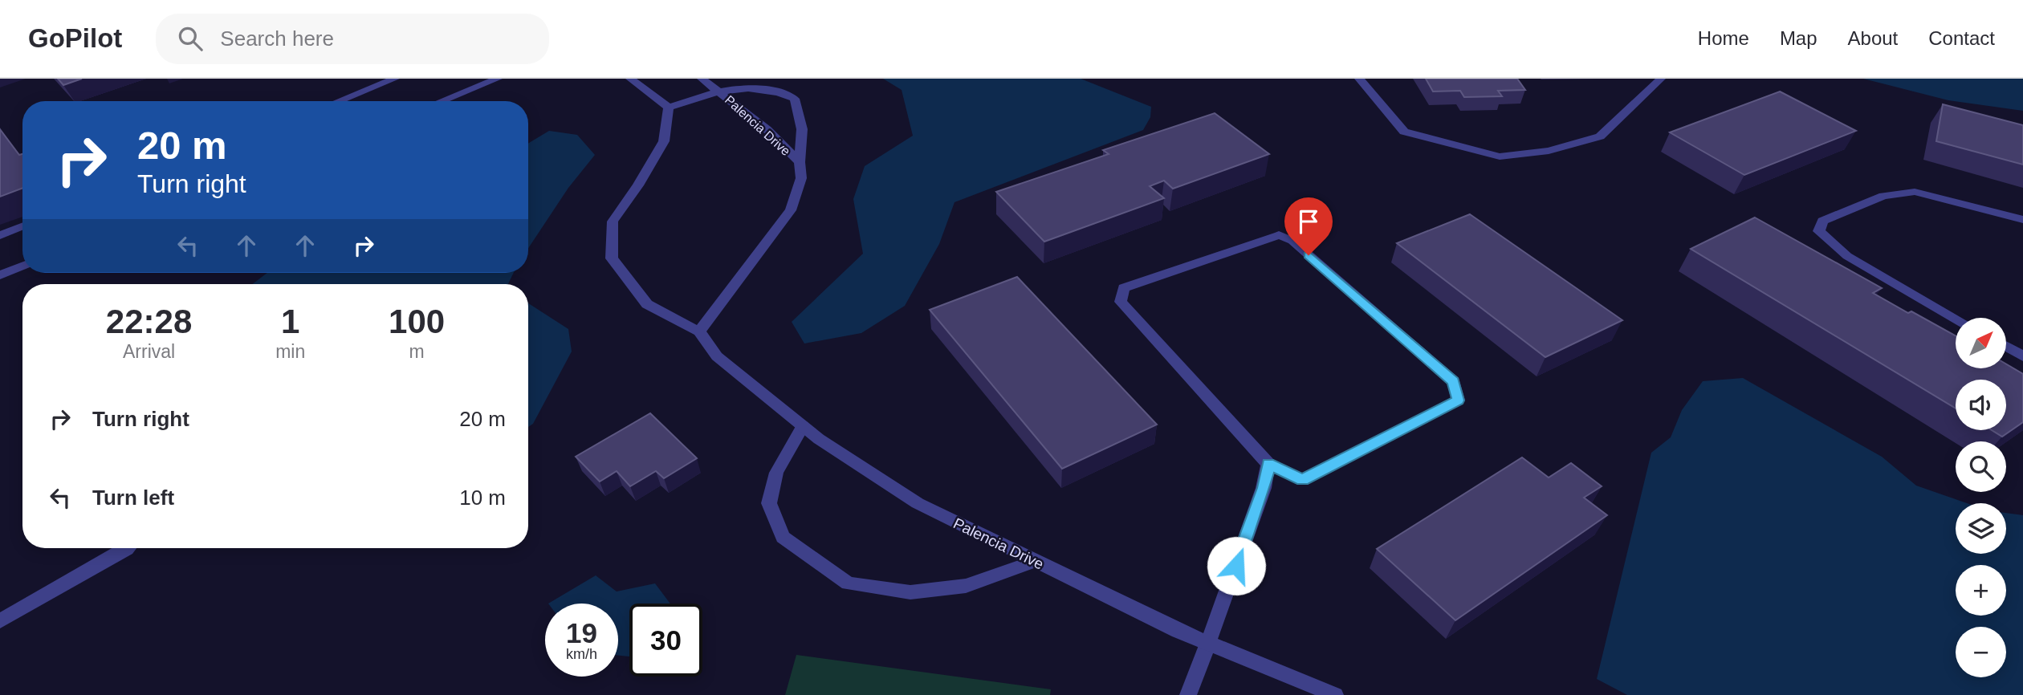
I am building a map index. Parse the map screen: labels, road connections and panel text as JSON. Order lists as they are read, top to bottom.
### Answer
{
  "streets": {
    "street": ["Palencia Drive"]
  },
  "north": "top right",
  "page": {
    "header": "GoPilot",
    "search": "Search here",
    "nav": [
      "Home",
      "Map",
      "About",
      "Contact"
    ],
    "turn": ["20 m", "Turn right"],
    "eta": [
      "22:28",
      "Arrival",
      "1",
      "min",
      "100",
      "m"
    ],
    "map_buttons": ["+", "−"],
    "list": [
      {
        "name": "Turn right",
        "value": "20 m"
      },
      {
        "name": "Turn left",
        "value": "10 m"
      }
    ],
    "speed": "19 km/h",
    "limit": "30"
  }
}
